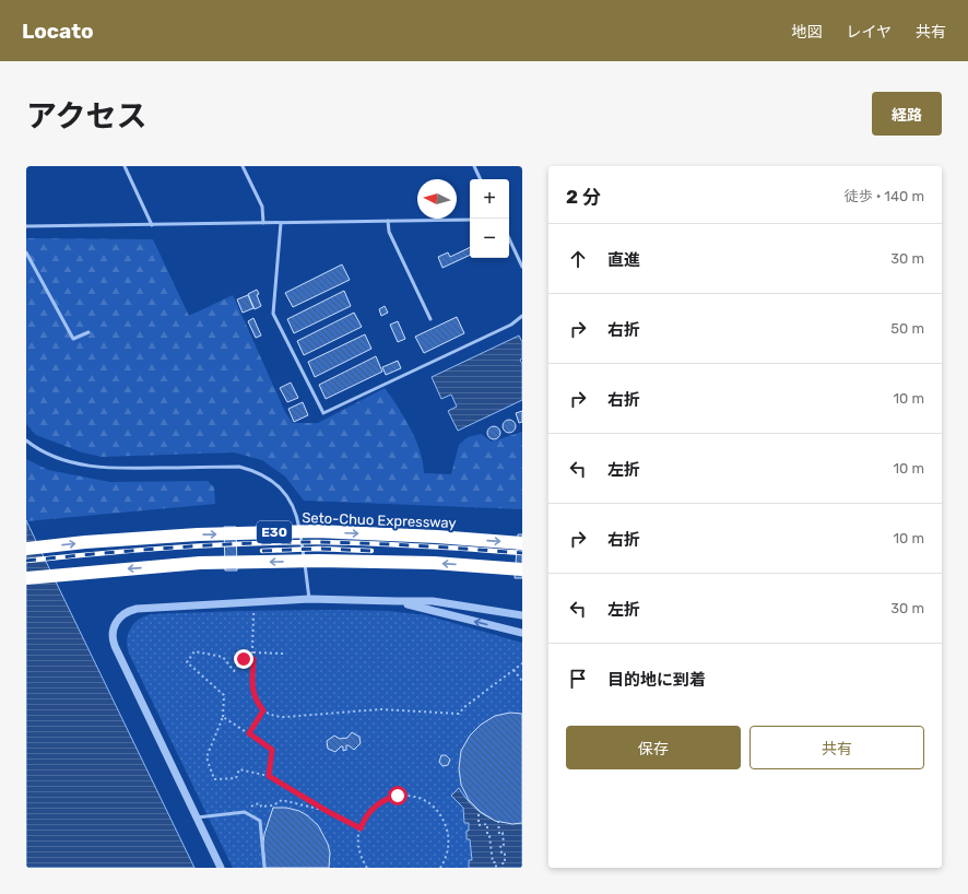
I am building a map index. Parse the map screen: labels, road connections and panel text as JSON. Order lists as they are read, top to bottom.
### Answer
{
  "streets": {
    "highway": ["Seto-Chuo Expressway", "E30"]
  },
  "north": "left",
  "page": {
    "header": "Locato",
    "nav": ["地図", "レイヤ", "共有"],
    "title": "アクセス",
    "buttons": [
      "経路",
      ["保存", "共有"]
    ],
    "heading": ["2 分", "徒歩 · 140 m"],
    "map_buttons": ["+", "−"],
    "list": [
      ["直進", "30 m"],
      ["右折", "50 m"],
      ["右折", "10 m"],
      ["左折", "10 m"],
      ["右折", "10 m"],
      ["左折", "30 m"],
      "目的地に到着"
    ]
  }
}
